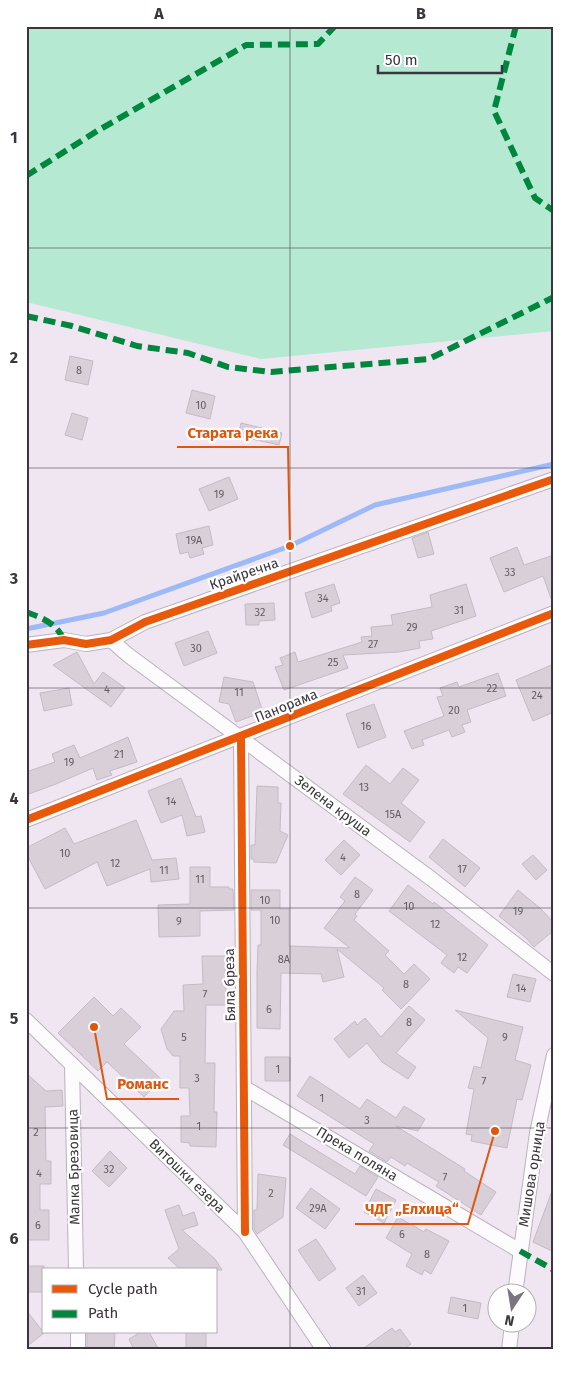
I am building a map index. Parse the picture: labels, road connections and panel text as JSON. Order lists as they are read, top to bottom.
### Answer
{
  "streets": {
    "street": [
      "Крайречна",
      "Панорама",
      "Зелена круша",
      "Бяла бреза",
      "Прека поляна",
      "Малка Брезовица",
      "Мишова орница",
      "Витошки езера"
    ]
  },
  "crossings": [
    ["Крайречна", "Зелена круша"],
    ["Панорама", "Зелена круша"],
    ["Панорама", "Бяла бреза"],
    ["Зелена круша", "Бяла бреза"],
    ["Бяла бреза", "Прека поляна"],
    ["Бяла бреза", "Витошки езера"],
    ["Прека поляна", "Мишова орница"],
    ["Малка Брезовица", "Витошки езера"]
  ],
  "places": ["Старата река", "Романс", "ЧДГ „Елхица“"],
  "house_numbers": [
    "8",
    "10",
    "19",
    "19А",
    "33",
    "34",
    "31",
    "32",
    "29",
    "27",
    "30",
    "25",
    "22",
    "4",
    "11",
    "24",
    "20",
    "16",
    "21",
    "19",
    "13",
    "14",
    "15А",
    "10",
    "4",
    "12",
    "17",
    "11",
    "11",
    "8",
    "10",
    "10",
    "19",
    "10",
    "9",
    "12",
    "12",
    "8А",
    "8",
    "14",
    "7",
    "6",
    "8",
    "5",
    "9",
    "1",
    "3",
    "7",
    "1",
    "3",
    "1",
    "2",
    "32",
    "4",
    "7",
    "2",
    "29А",
    "6",
    "6",
    "8",
    "31",
    "1"
  ],
  "legend": ["Cycle path", "Path"],
  "scale_bar": "50 m",
  "north": "bottom",
  "grid": {
    "columns": ["A", "B"],
    "rows": [
      "1",
      "2",
      "3",
      "4",
      "5",
      "6"
    ]
  }
}
